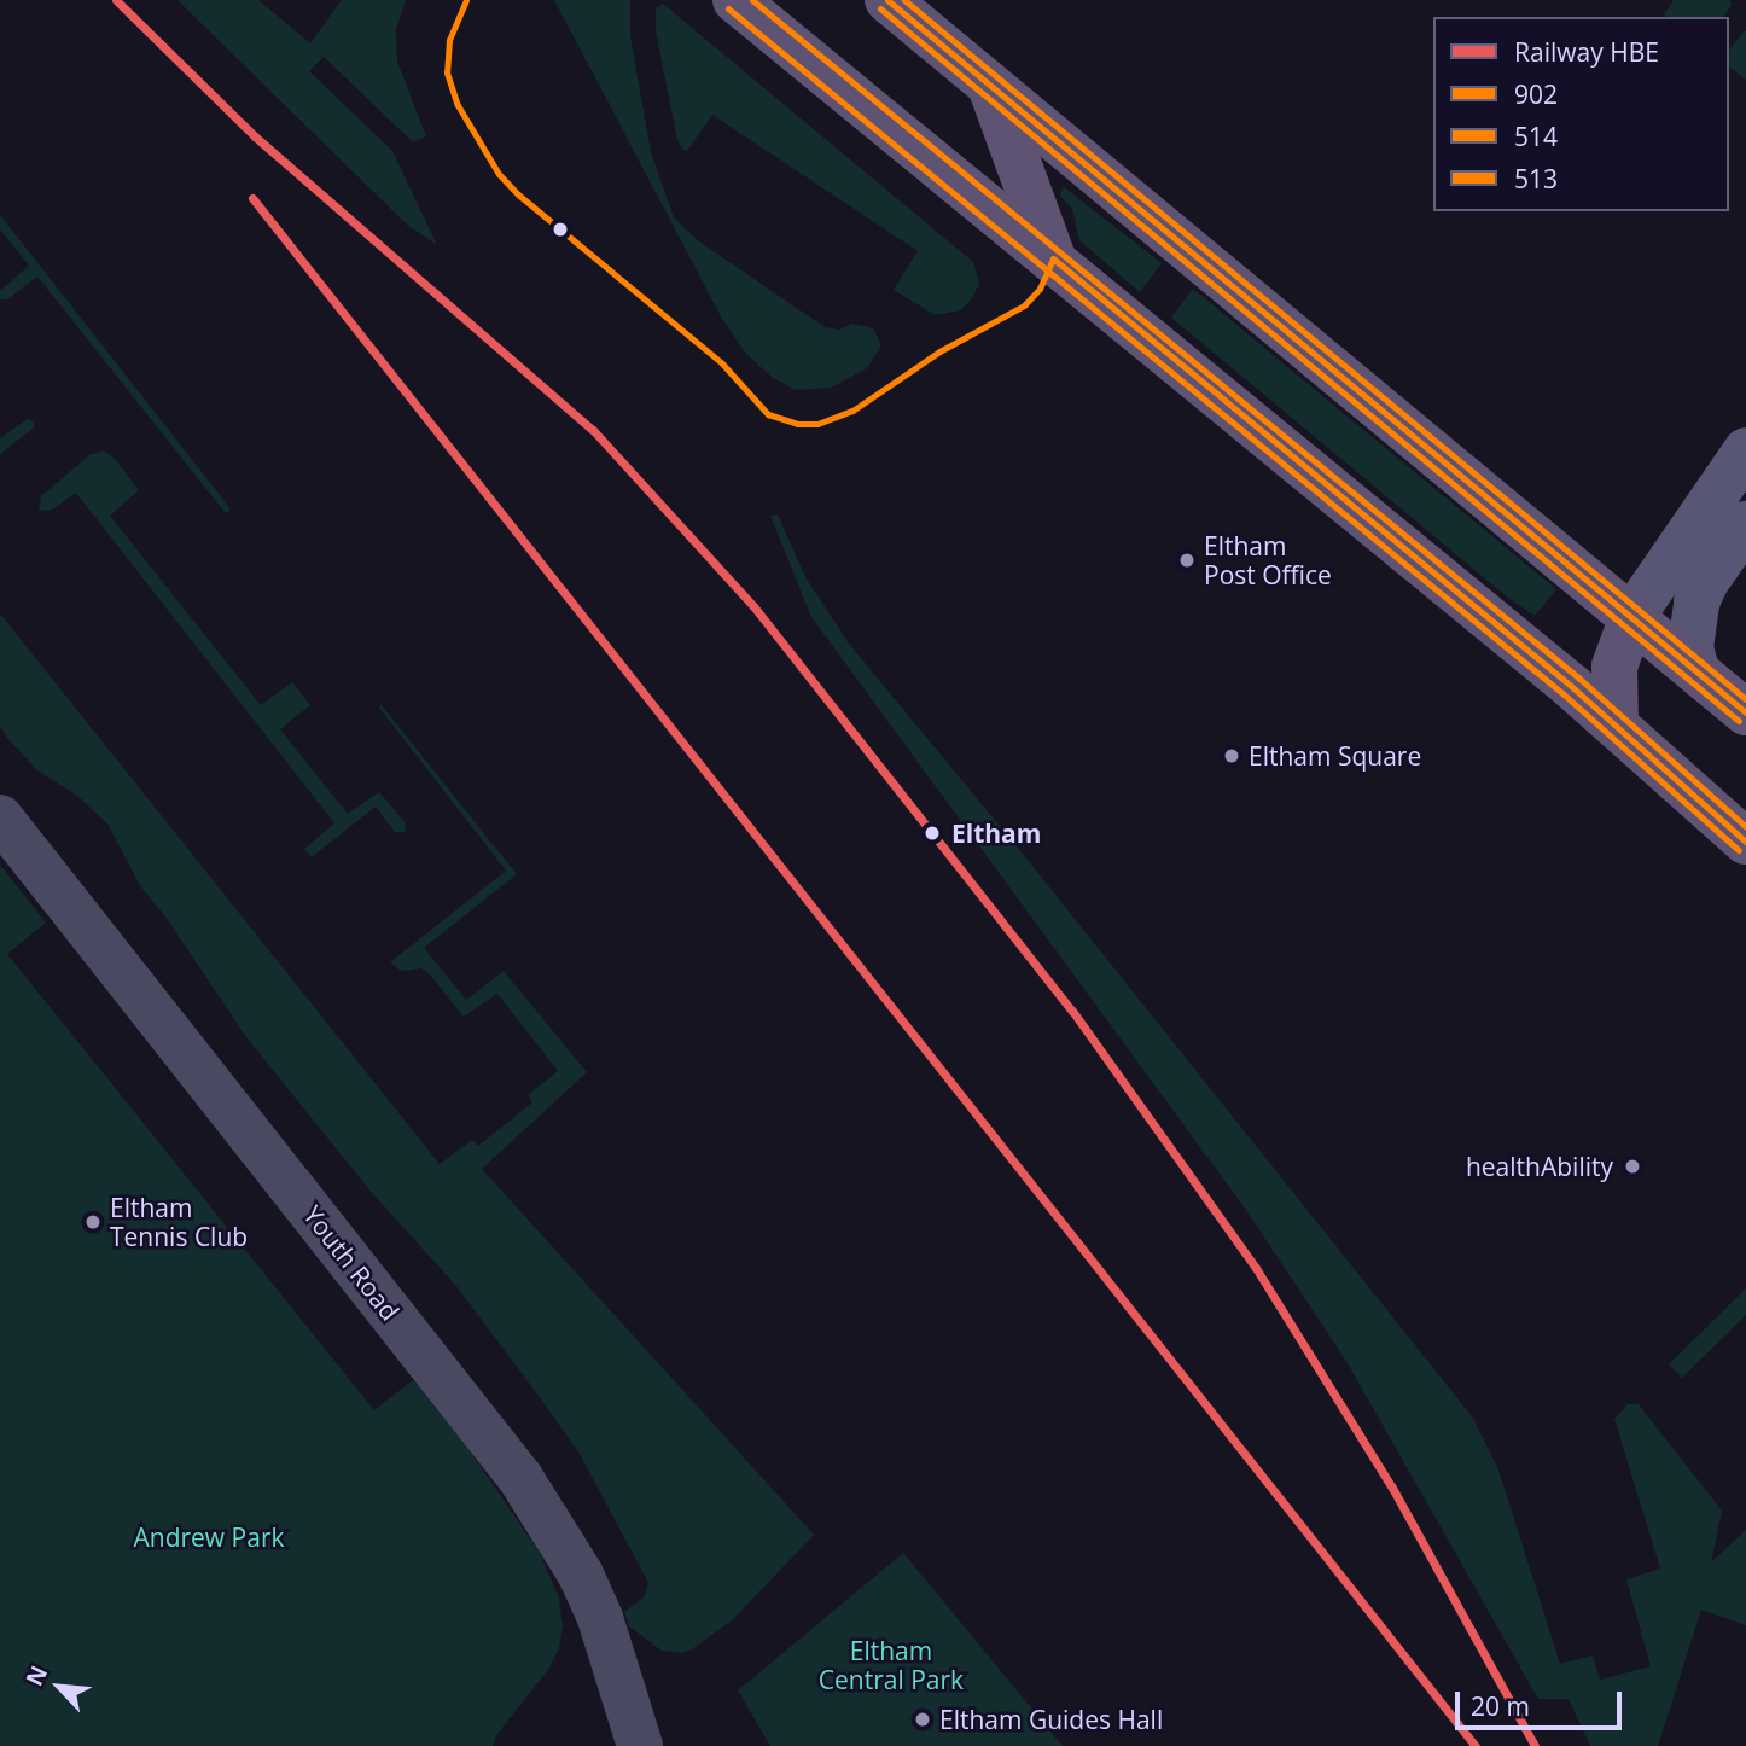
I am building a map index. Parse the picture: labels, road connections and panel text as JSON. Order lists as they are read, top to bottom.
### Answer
{
  "streets": {
    "street": ["Youth Road"]
  },
  "parks": ["Andrew Park", "Eltham Central Park"],
  "places": [
    "Eltham Post Office",
    "Eltham Square",
    "Eltham",
    "healthAbility",
    "Eltham Tennis Club",
    "Eltham Guides Hall"
  ],
  "lines": [
    "rail line HBE",
    "transit line 902",
    "transit line 513",
    "transit line 514"
  ],
  "legend": [
    "Railway HBE",
    "902",
    "514",
    "513"
  ],
  "scale_bar": "20 m",
  "north": "top left"
}
